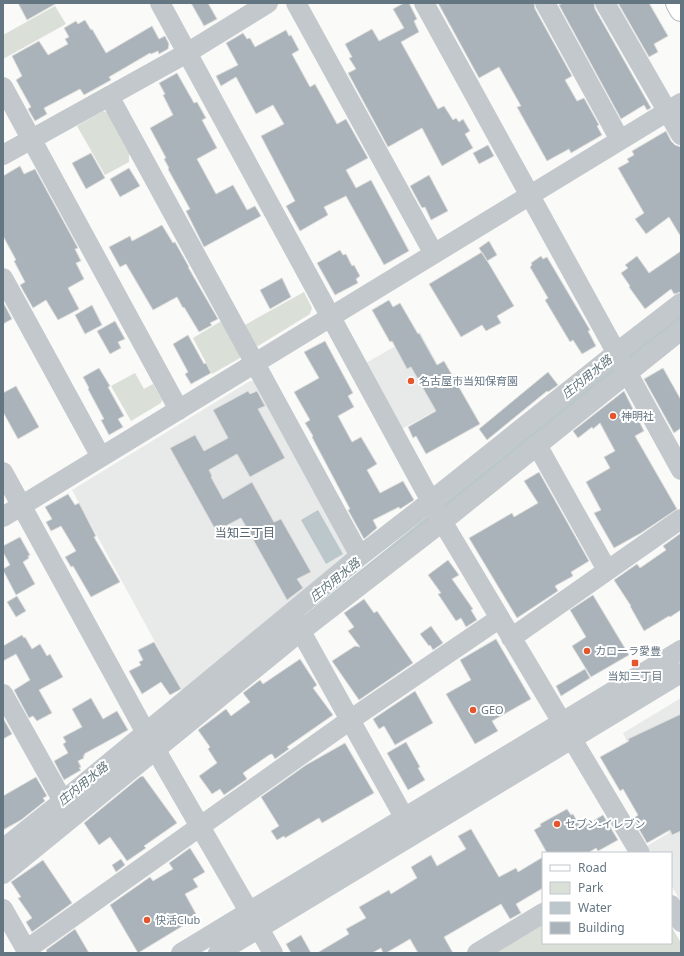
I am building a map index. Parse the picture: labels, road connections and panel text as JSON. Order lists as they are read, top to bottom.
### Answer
{
  "districts": ["当知三丁目"],
  "water": ["庄内用水路"],
  "places": {
    "other": [
      "名古屋市当知保育園",
      "神明社",
      "カローラ愛豊",
      "GEO",
      "セブン-イレブン",
      "快活Club"
    ],
    "transit": ["当知三丁目"]
  },
  "legend": [
    "Road",
    "Park",
    "Water",
    "Building"
  ]
}
